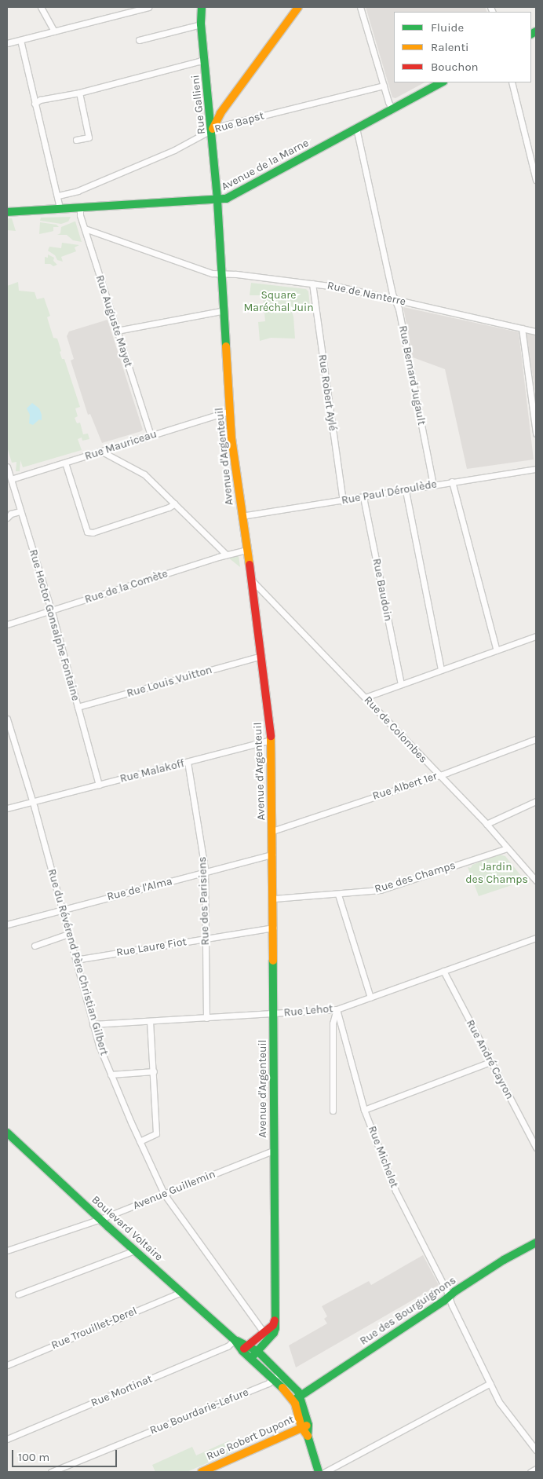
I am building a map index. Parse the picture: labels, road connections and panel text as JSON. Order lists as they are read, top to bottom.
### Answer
{
  "streets": {
    "main road": [
      "Rue Gallieni",
      "Avenue de la Marne",
      "Avenue d'Argenteuil",
      "Boulevard Voltaire",
      "Rue des Bourguignons",
      "Rue Robert Dupont"
    ],
    "street": [
      "Rue Bapst",
      "Rue de Nanterre",
      "Rue Auguste Mayet",
      "Rue Bernard Jugault",
      "Rue Robert Aylé",
      "Rue Mauriceau",
      "Rue Paul Déroulède",
      "Rue de la Comète",
      "Rue Baudoin",
      "Rue Hector Gonsalphe Fontaine",
      "Rue Louis Vuitton",
      "Rue de Colombes",
      "Rue Malakoff",
      "Rue Albert 1er",
      "Rue des Champs",
      "Rue de l'Alma",
      "Rue des Parisiens",
      "Rue Laure Fiot",
      "Rue du Révérend Père Christian Gilbert",
      "Rue Lehot",
      "Rue André Cayron",
      "Rue Michelet",
      "Avenue Guillemin",
      "Rue Trouillet-Derel",
      "Rue Mortinat",
      "Rue Bourdarie-Lefure"
    ]
  },
  "crossings": [
    ["Rue Gallieni", "Rue Bapst"],
    ["Rue Gallieni", "Avenue de la Marne"],
    ["Rue Gallieni", "Avenue d'Argenteuil"],
    ["Avenue de la Marne", "Rue Auguste Mayet"],
    ["Avenue de la Marne", "Rue Bernard Jugault"],
    ["Avenue de la Marne", "Avenue d'Argenteuil"],
    ["Rue de Nanterre", "Rue Auguste Mayet"],
    ["Rue de Nanterre", "Rue Bernard Jugault"],
    ["Rue de Nanterre", "Rue Robert Aylé"],
    ["Rue de Nanterre", "Avenue d'Argenteuil"],
    ["Rue Auguste Mayet", "Rue Mauriceau"],
    ["Rue Bernard Jugault", "Rue Paul Déroulède"],
    ["Rue Robert Aylé", "Rue Paul Déroulède"],
    ["Rue Mauriceau", "Avenue d'Argenteuil"],
    ["Rue Mauriceau", "Rue Hector Gonsalphe Fontaine"],
    ["Avenue d'Argenteuil", "Rue Paul Déroulède"],
    ["Avenue d'Argenteuil", "Rue de la Comète"],
    ["Avenue d'Argenteuil", "Rue Louis Vuitton"],
    ["Avenue d'Argenteuil", "Rue de Colombes"],
    ["Avenue d'Argenteuil", "Rue Malakoff"],
    ["Avenue d'Argenteuil", "Rue Albert 1er"],
    ["Avenue d'Argenteuil", "Rue des Champs"],
    ["Avenue d'Argenteuil", "Rue de l'Alma"],
    ["Avenue d'Argenteuil", "Rue Laure Fiot"],
    ["Avenue d'Argenteuil", "Rue Lehot"],
    ["Avenue d'Argenteuil", "Avenue Guillemin"],
    ["Avenue d'Argenteuil", "Boulevard Voltaire"],
    ["Rue Paul Déroulède", "Rue Baudoin"],
    ["Rue de la Comète", "Rue Hector Gonsalphe Fontaine"],
    ["Rue Hector Gonsalphe Fontaine", "Rue Louis Vuitton"],
    ["Rue Hector Gonsalphe Fontaine", "Rue Malakoff"],
    ["Rue de Colombes", "Rue Albert 1er"],
    ["Rue de Colombes", "Rue des Champs"],
    ["Rue Malakoff", "Rue des Parisiens"],
    ["Rue Malakoff", "Rue du Révérend Père Christian Gilbert"],
    ["Rue de l'Alma", "Rue des Parisiens"],
    ["Rue de l'Alma", "Rue du Révérend Père Christian Gilbert"],
    ["Rue des Parisiens", "Rue Laure Fiot"],
    ["Rue des Parisiens", "Rue Lehot"],
    ["Rue Laure Fiot", "Rue du Révérend Père Christian Gilbert"],
    ["Rue du Révérend Père Christian Gilbert", "Rue Lehot"],
    ["Rue du Révérend Père Christian Gilbert", "Avenue Guillemin"],
    ["Rue Lehot", "Rue André Cayron"],
    ["Rue Lehot", "Rue Michelet"],
    ["Rue Michelet", "Rue des Bourguignons"],
    ["Avenue Guillemin", "Boulevard Voltaire"],
    ["Boulevard Voltaire", "Rue des Bourguignons"],
    ["Boulevard Voltaire", "Rue Trouillet-Derel"],
    ["Boulevard Voltaire", "Rue Mortinat"],
    ["Boulevard Voltaire", "Rue Bourdarie-Lefure"]
  ],
  "parks": ["Square Maréchal Juin", "Jardin des Champs"],
  "legend": ["Fluide", "Ralenti", "Bouchon"],
  "scale_bar": "100 m"
}
